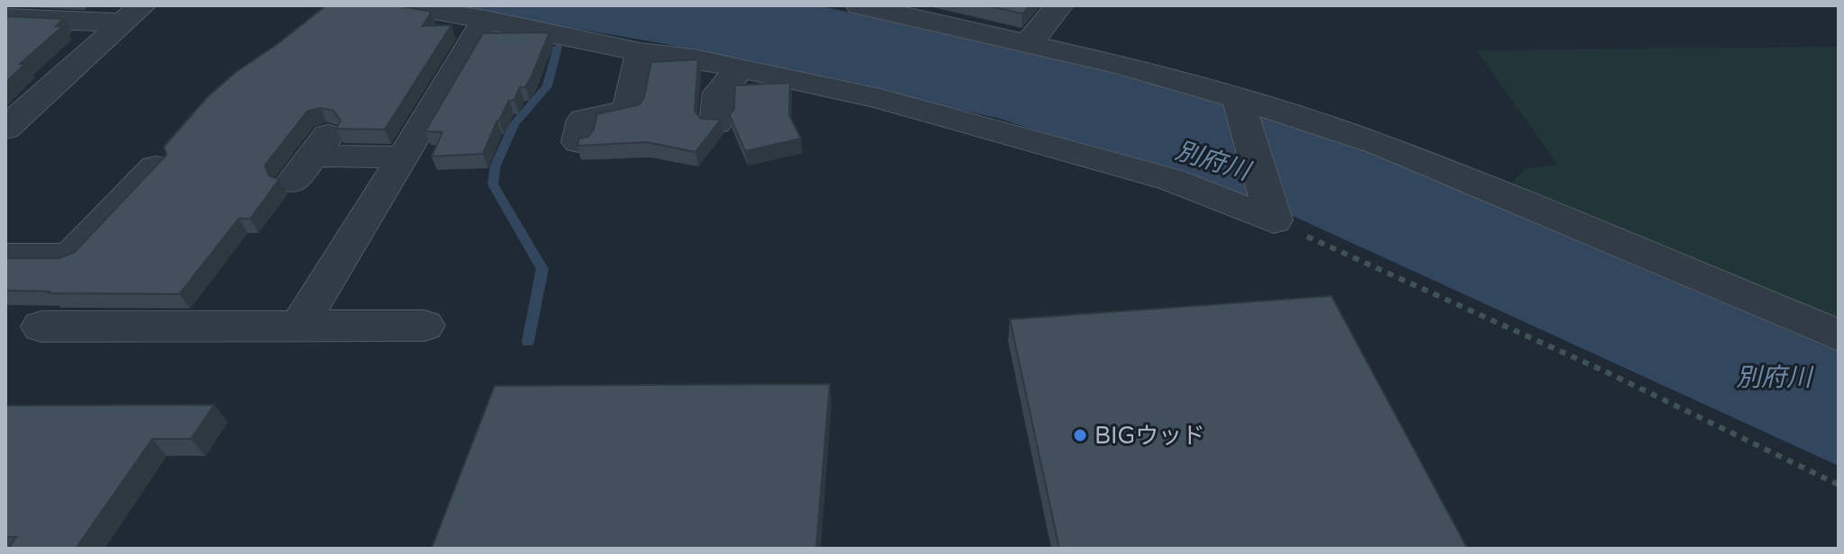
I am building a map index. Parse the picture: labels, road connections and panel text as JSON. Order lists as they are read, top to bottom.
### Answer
{
  "water": ["別府川"],
  "places": ["BIGウッド"]
}
